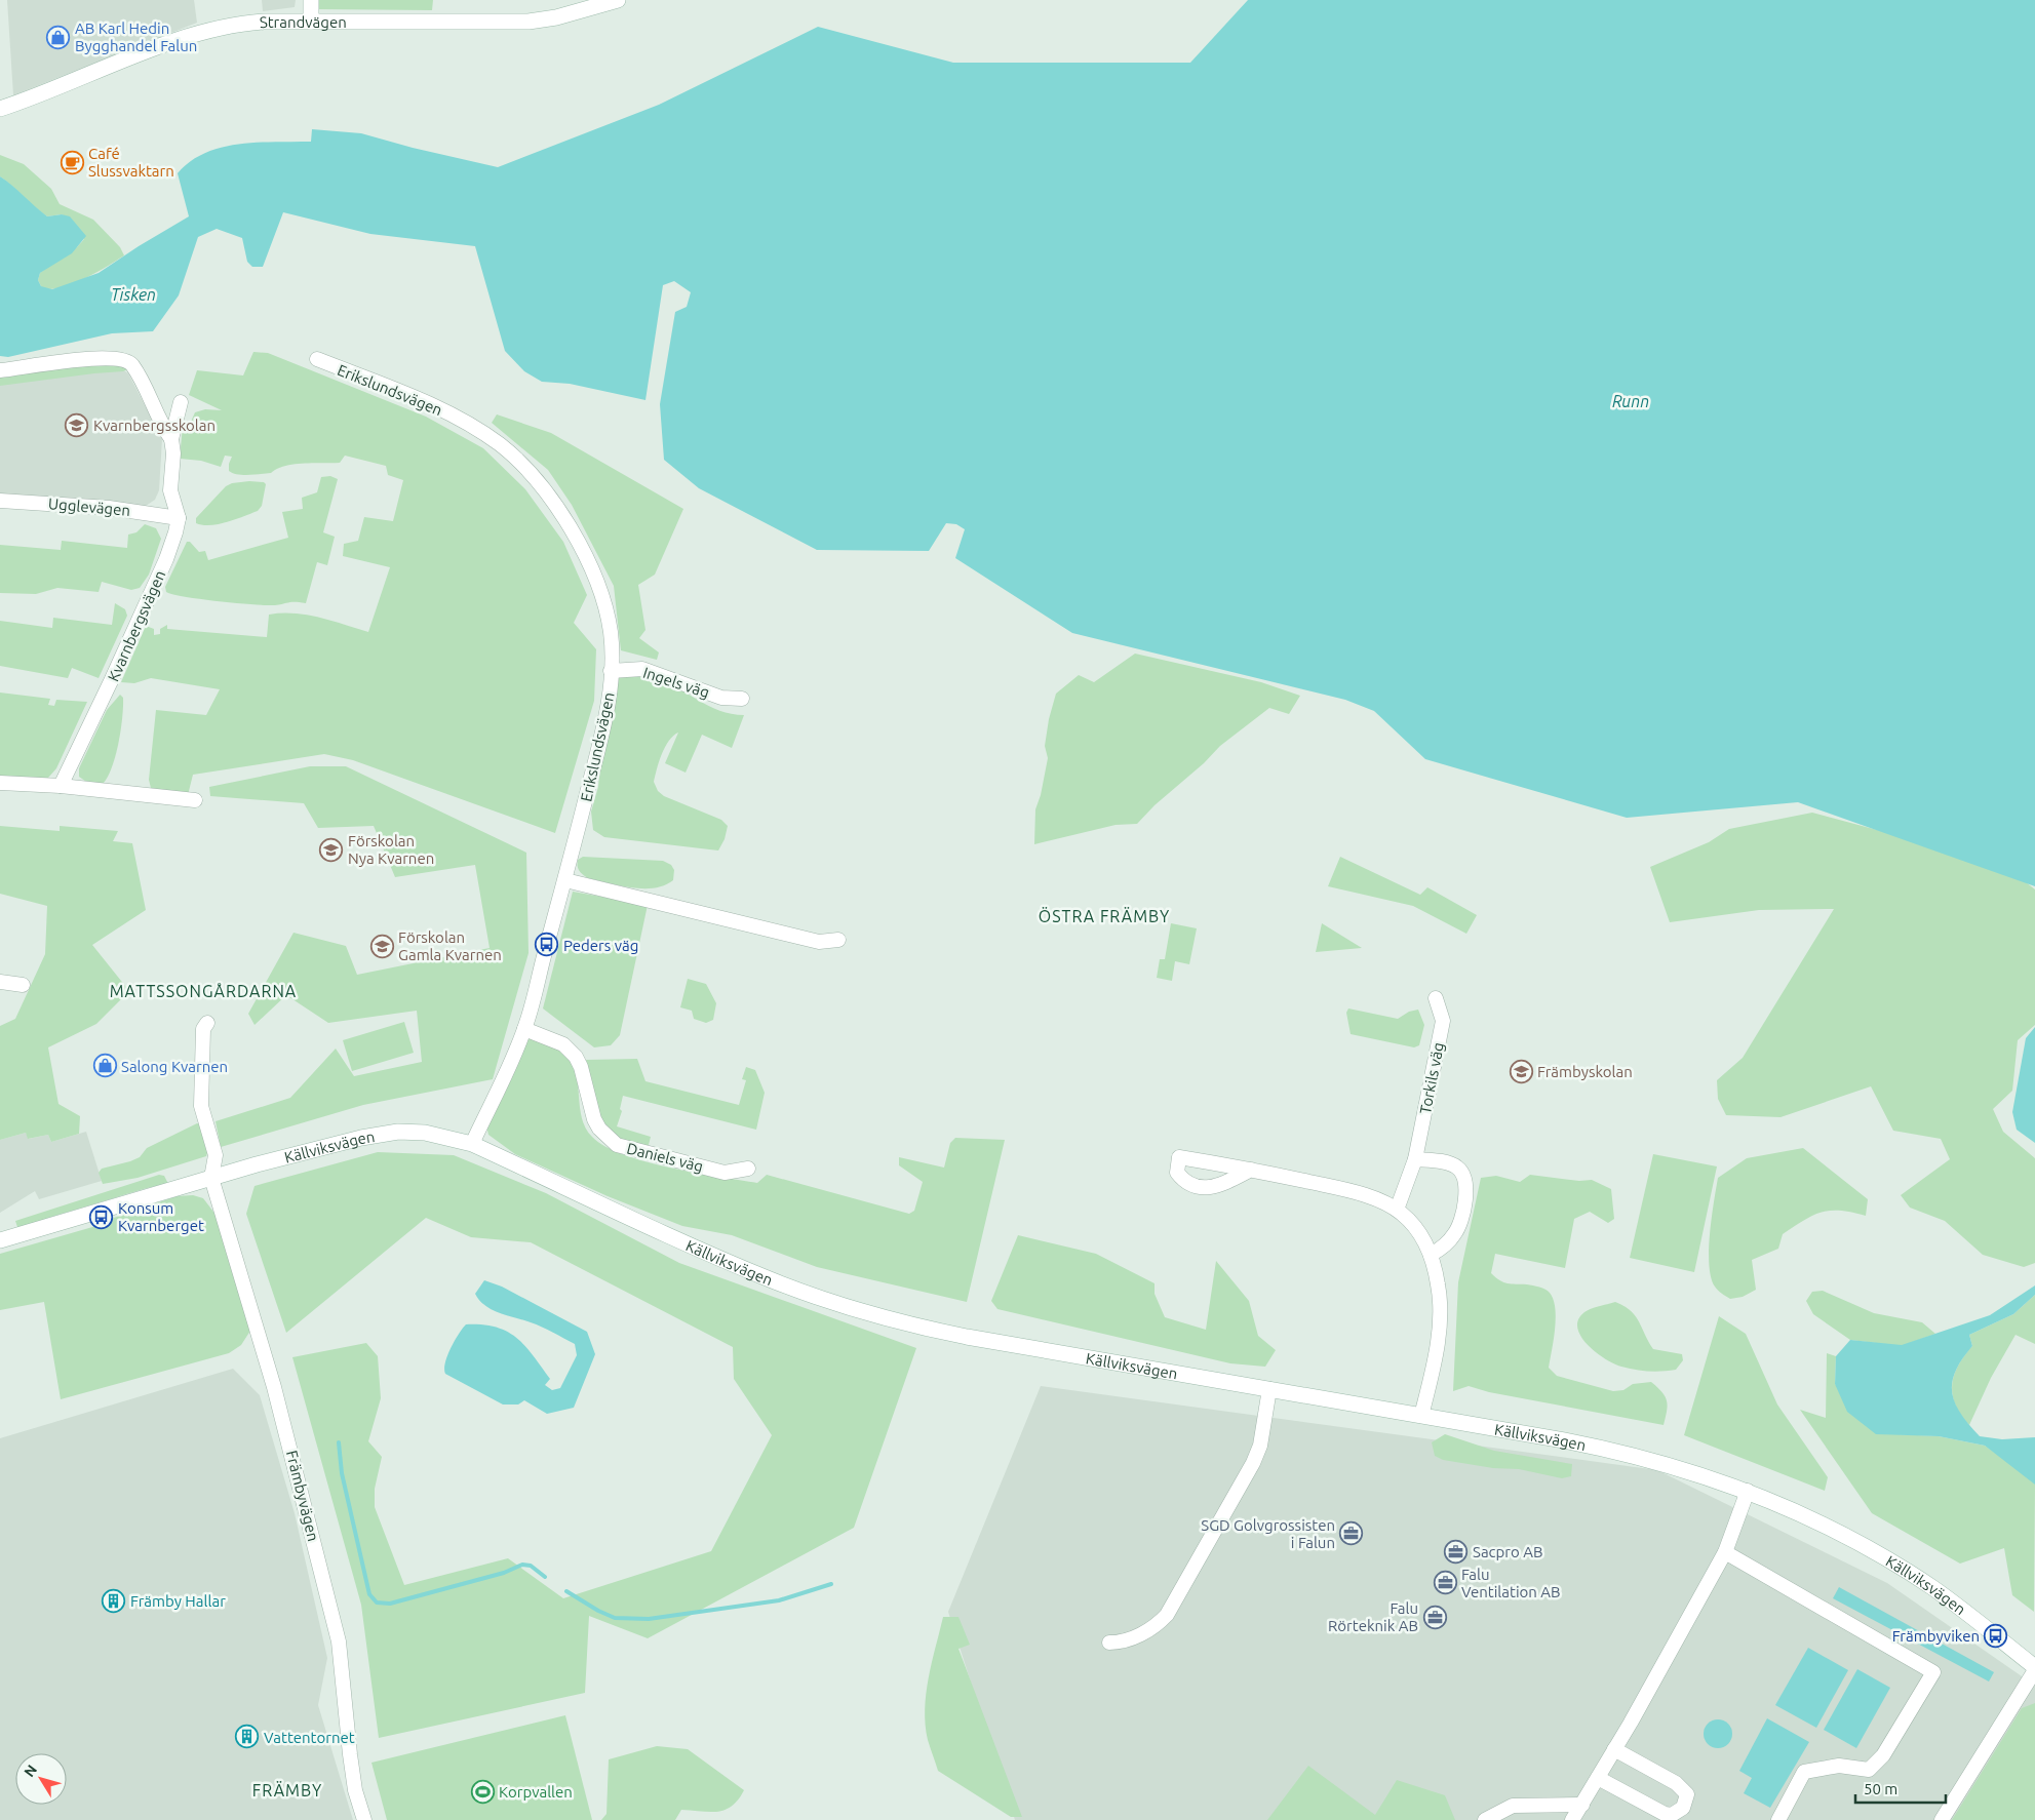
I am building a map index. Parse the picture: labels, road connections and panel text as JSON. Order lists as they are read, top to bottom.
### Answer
{
  "streets": {
    "street": [
      "Strandvägen",
      "Erikslundsvägen",
      "Ugglevägen",
      "Kvarnbergsvägen",
      "Ingels väg",
      "Torkils väg",
      "Källviksvägen",
      "Daniels väg",
      "Främbyvägen"
    ]
  },
  "crossings": [
    ["Erikslundsvägen", "Ingels väg"],
    ["Erikslundsvägen", "Källviksvägen"],
    ["Erikslundsvägen", "Daniels väg"],
    ["Ugglevägen", "Kvarnbergsvägen"],
    ["Källviksvägen", "Främbyvägen"]
  ],
  "districts": ["ÖSTRA FRÄMBY", "MATTSSONGÅRDARNA", "FRÄMBY"],
  "water": ["Tisken", "Runn"],
  "places": {
    "shop": ["AB Karl Hedin Bygghandel Falun", "Salong Kvarnen"],
    "cafe": ["Café Slussvaktarn"],
    "school or university": [
      "Kvarnbergsskolan",
      "Förskolan Nya Kvarnen",
      "Förskolan Gamla Kvarnen",
      "Främbyskolan"
    ],
    "bus stop": ["Peders väg", "Konsum Kvarnberget", "Främbyviken"],
    "office": [
      "SGD Golvgrossisten i Falun",
      "Sacpro AB",
      "Falu Ventilation AB",
      "Falu Rörteknik AB"
    ],
    "building": ["Främby Hallar", "Vattentornet"],
    "sports": ["Korpvallen"]
  },
  "scale_bar": "50 m",
  "north": "top left"
}
